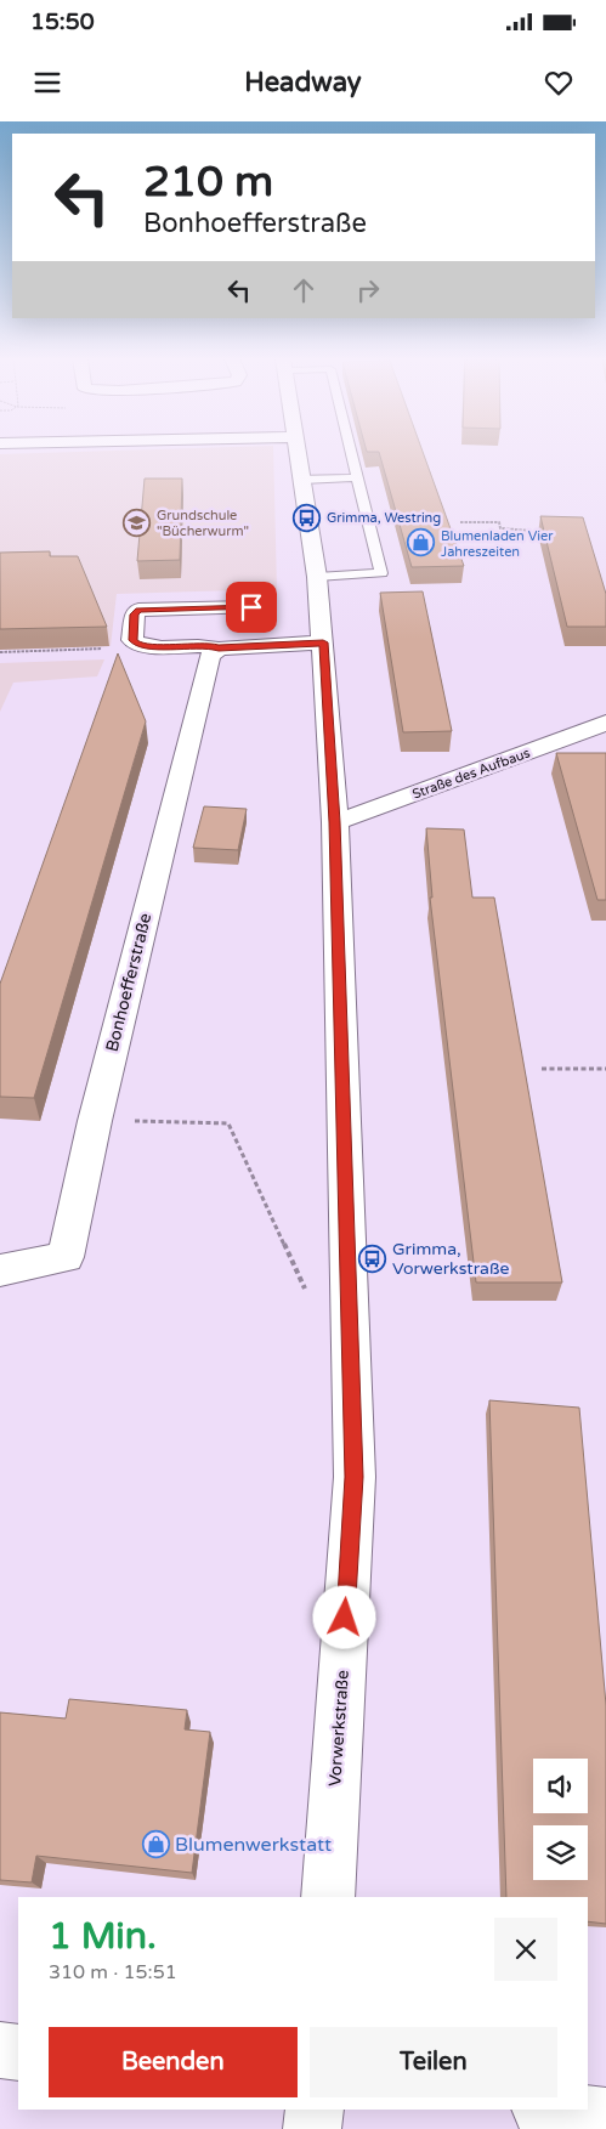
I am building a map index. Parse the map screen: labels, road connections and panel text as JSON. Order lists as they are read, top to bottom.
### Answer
{
  "streets": {
    "street": ["Straße des Aufbaus", "Bonhoefferstraße", "Vorwerkstraße"]
  },
  "crossings": [
    ["Straße des Aufbaus", "Vorwerkstraße"]
  ],
  "places": {
    "bus stop": ["Grimma, Westring", "Grimma, Vorwerkstraße"],
    "school or university": ["Grundschule \"Bücherwurm\""],
    "shop": ["Blumenladen Vier Jahreszeiten", "Blumenwerkstatt"]
  },
  "page": {
    "status": "15:50",
    "header": "Headway",
    "turn": ["210 m", "Bonhoefferstraße"],
    "heading": ["1 Min.", "310 m · 15:51"],
    "buttons": ["Beenden", "Teilen"]
  }
}
